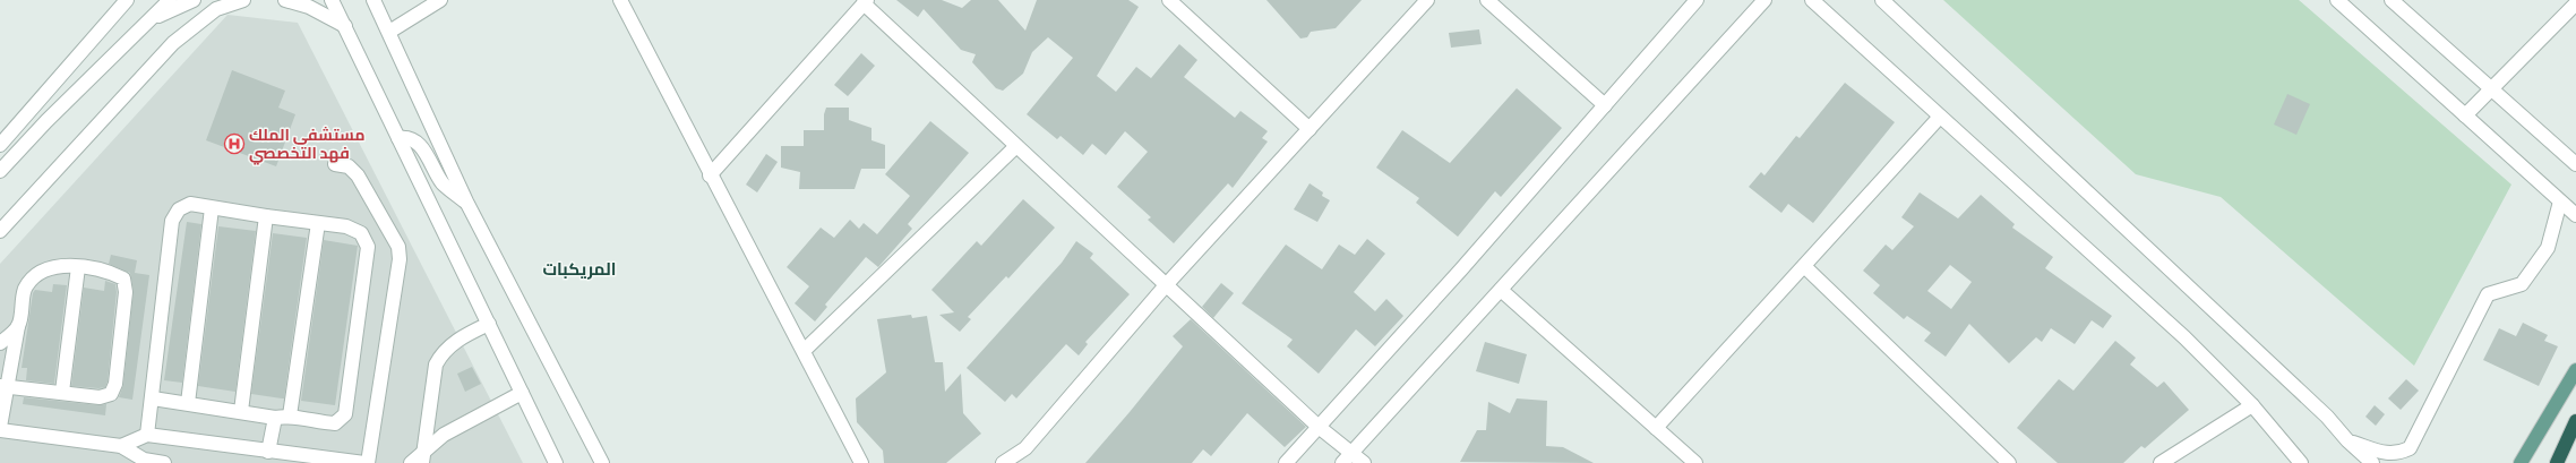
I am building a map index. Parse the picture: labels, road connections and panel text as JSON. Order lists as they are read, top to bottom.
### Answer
{
  "districts": ["المريكبات"],
  "places": {
    "hospital": ["مستشفى الملك فهد التخصصي"]
  }
}
